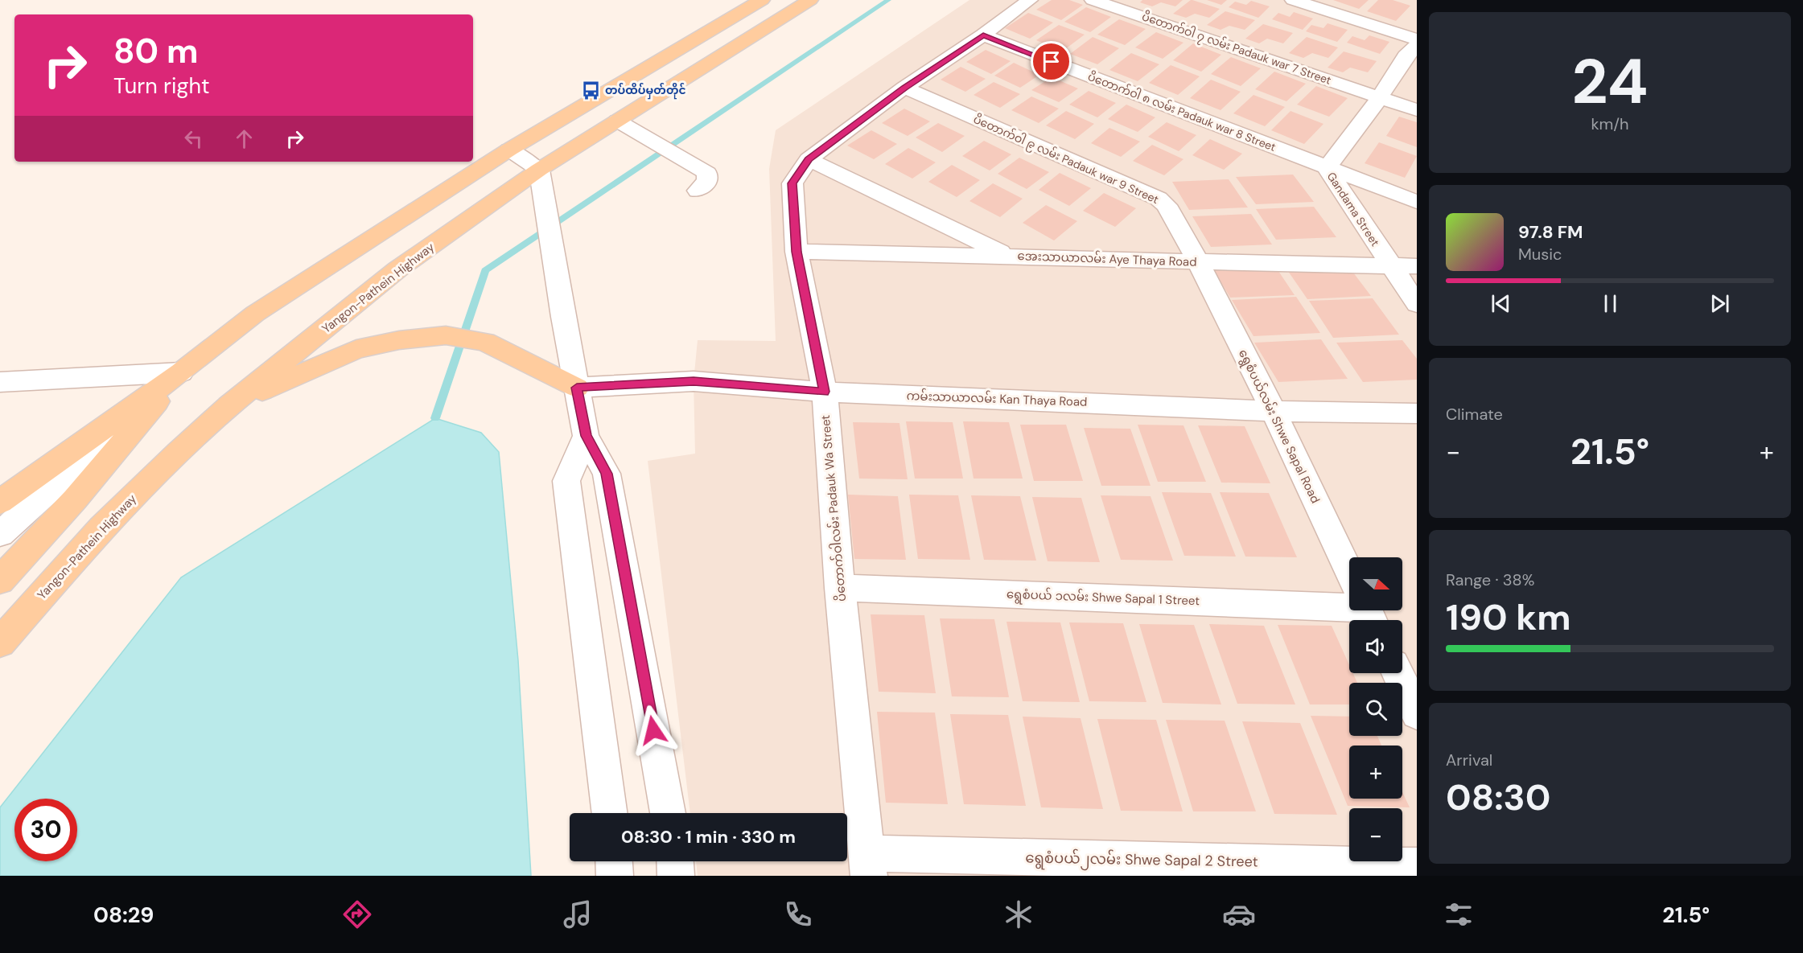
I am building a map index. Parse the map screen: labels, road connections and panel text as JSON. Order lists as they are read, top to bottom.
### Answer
{
  "streets": {
    "main road": ["Yangon-Pathein Highway"],
    "street": [
      "ပိတောက်ဝါ ၇ လမ်း Padauk war 7 Street",
      "ပိတောက်ဝါ ၈ လမ်း Padauk war 8 Street",
      "ပိတောက်ဝါ ၉ လမ်း Padauk war 9 Street",
      "Gandama Street",
      "အေးသာယာလမ်း Aye Thaya Road",
      "ကမ်းသာယာလမ်း Kan Thaya Road",
      "ရွေစံပယ်လမ်း Shwe Sapal Road",
      "ပိတောက်ဝါလမ်း Padauk Wa Street",
      "ရွေစံပယ် ၁လမ်း Shwe Sapal 1 Street",
      "ရွေစံပယ်၂လမ်း Shwe Sapal 2 Street"
    ]
  },
  "crossings": [
    ["ပိတောက်ဝါ ၇ လမ်း Padauk war 7 Street", "Gandama Street"],
    ["ပိတောက်ဝါ ၈ လမ်း Padauk war 8 Street", "Gandama Street"],
    ["ပိတောက်ဝါ ၈ လမ်း Padauk war 8 Street", "ပိတောက်ဝါလမ်း Padauk Wa Street"],
    ["ပိတောက်ဝါ ၉ လမ်း Padauk war 9 Street", "အေးသာယာလမ်း Aye Thaya Road"],
    ["ပိတောက်ဝါ ၉ လမ်း Padauk war 9 Street", "ရွေစံပယ်လမ်း Shwe Sapal Road"],
    ["ပိတောက်ဝါ ၉ လမ်း Padauk war 9 Street", "ပိတောက်ဝါလမ်း Padauk Wa Street"],
    ["Gandama Street", "အေးသာယာလမ်း Aye Thaya Road"],
    ["အေးသာယာလမ်း Aye Thaya Road", "ရွေစံပယ်လမ်း Shwe Sapal Road"],
    ["အေးသာယာလမ်း Aye Thaya Road", "ပိတောက်ဝါလမ်း Padauk Wa Street"],
    ["ကမ်းသာယာလမ်း Kan Thaya Road", "ရွေစံပယ်လမ်း Shwe Sapal Road"],
    ["ကမ်းသာယာလမ်း Kan Thaya Road", "ပိတောက်ဝါလမ်း Padauk Wa Street"],
    ["ပိတောက်ဝါလမ်း Padauk Wa Street", "ရွေစံပယ် ၁လမ်း Shwe Sapal 1 Street"],
    ["ပိတောက်ဝါလမ်း Padauk Wa Street", "ရွေစံပယ်၂လမ်း Shwe Sapal 2 Street"]
  ],
  "places": {
    "bus stop": ["တပ်ထိပ်မှတ်တိုင်"]
  },
  "north": "right",
  "page": {
    "tile": [
      ["24", "km/h"],
      "Climate",
      ["Range · 38%", "190 km"],
      ["Arrival", "08:30"]
    ],
    "turn": ["80 m", "Turn right"],
    "song": ["97.8 FM", "Music"],
    "heat": ["−", "21.5°", "+"],
    "map_buttons": ["+", "−"],
    "limit": "30",
    "trip": "08:30 · 1 min · 330 m",
    "tabs": ["08:29", "21.5°"]
  }
}
